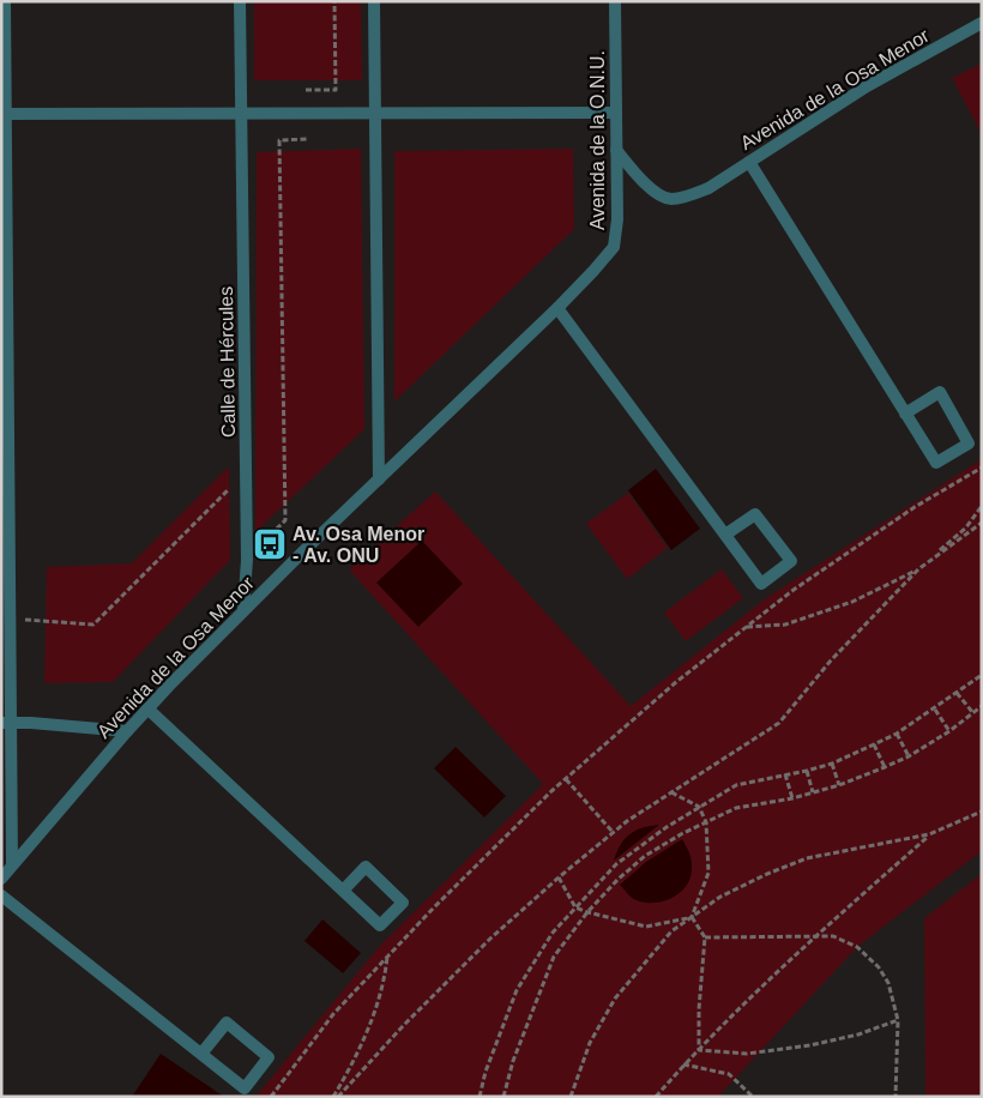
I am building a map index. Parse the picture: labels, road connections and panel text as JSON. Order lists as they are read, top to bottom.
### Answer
{
  "streets": {
    "street": ["Avenida de la Osa Menor", "Avenida de la O.N.U.", "Calle de Hércules"]
  },
  "crossings": [
    ["Avenida de la Osa Menor", "Avenida de la O.N.U."],
    ["Avenida de la Osa Menor", "Calle de Hércules"]
  ],
  "places": {
    "bus stop": ["Av. Osa Menor - Av. ONU"]
  }
}
